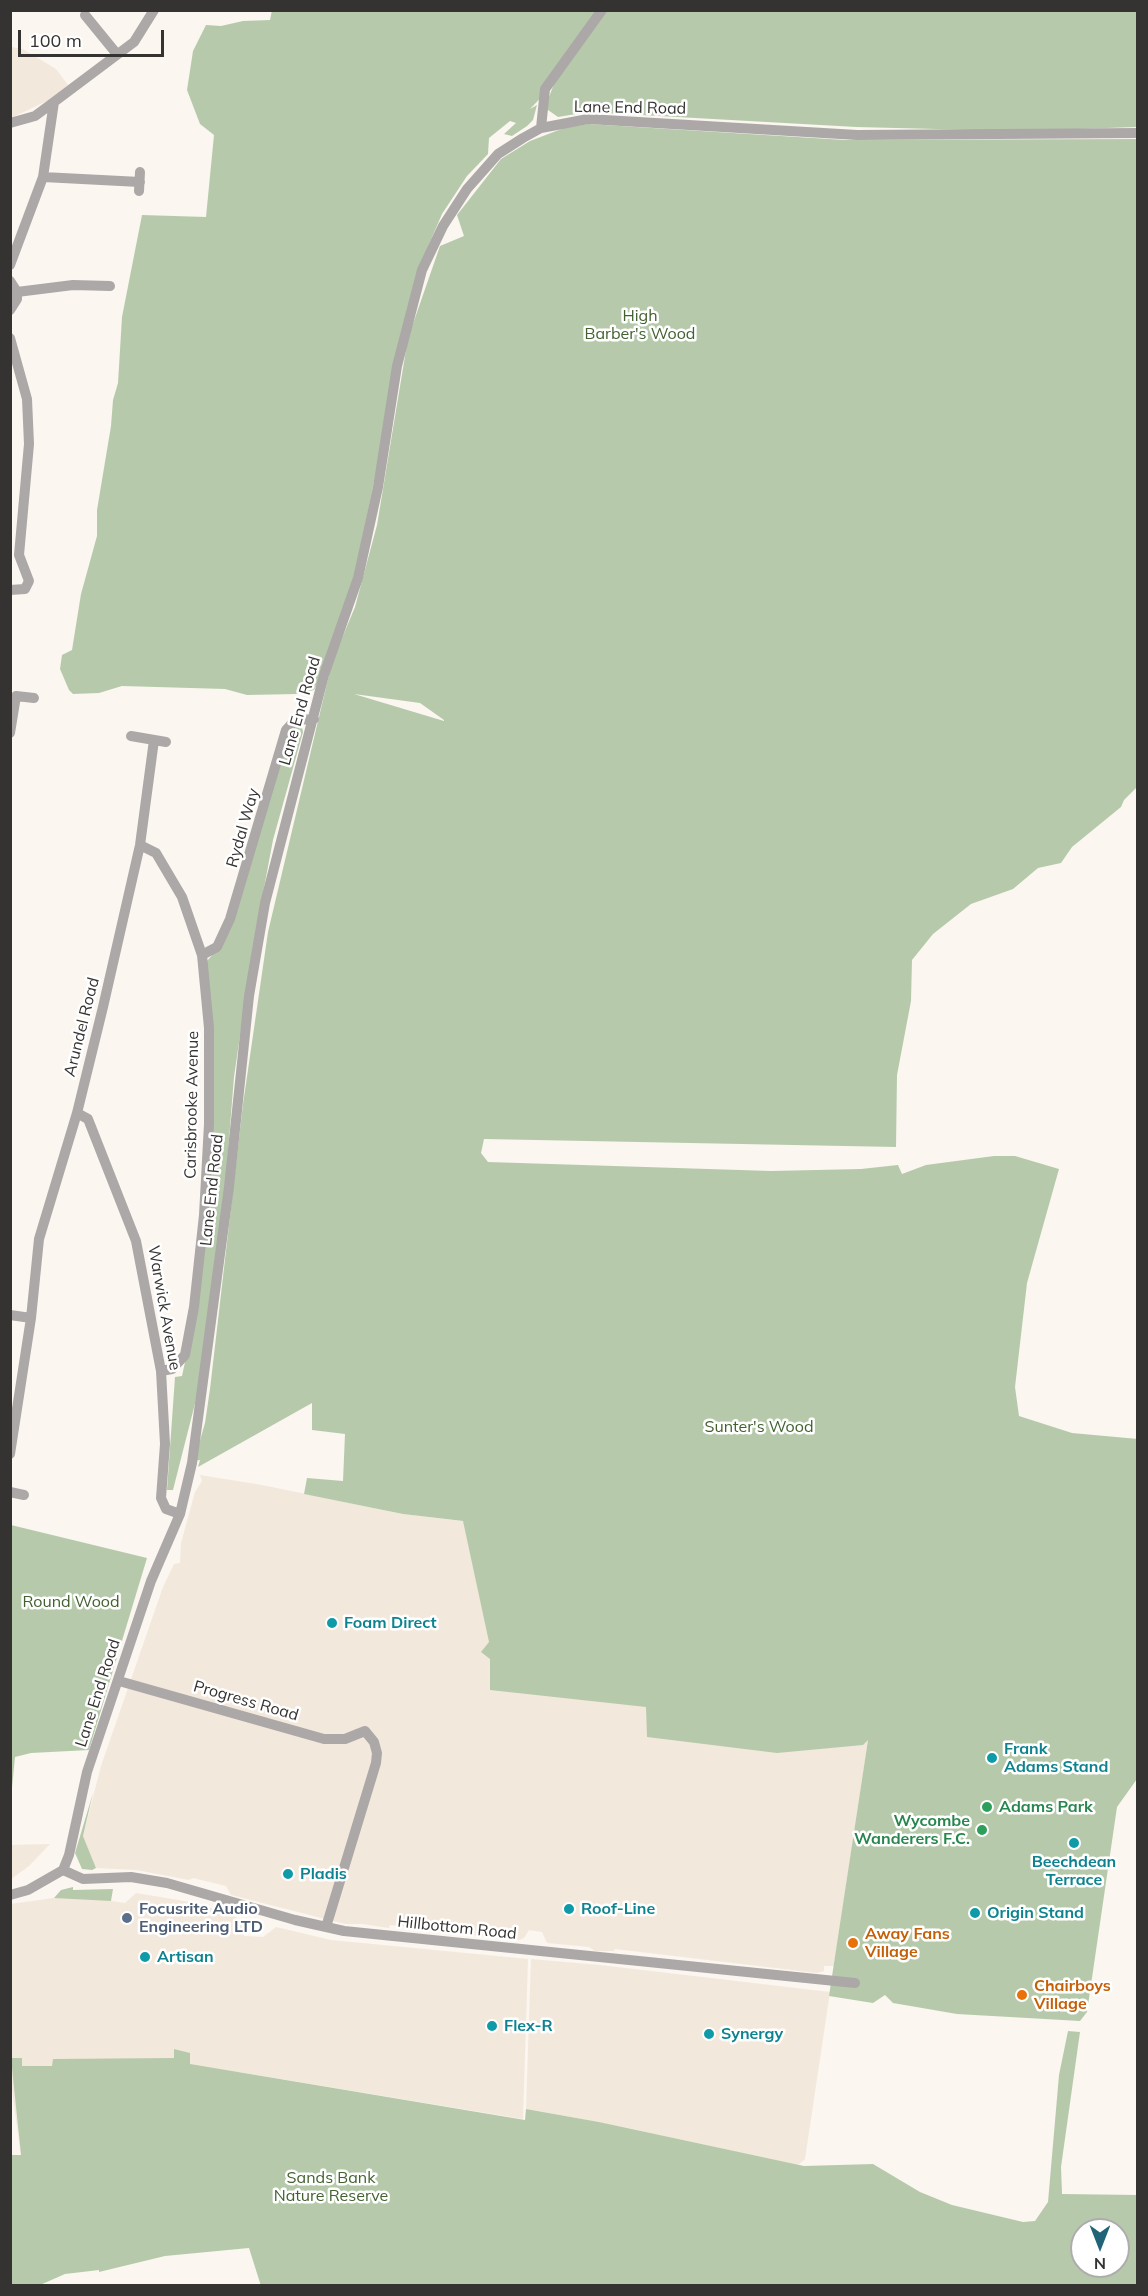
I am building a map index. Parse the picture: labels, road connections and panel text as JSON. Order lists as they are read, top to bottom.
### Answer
{
  "streets": {
    "street": [
      "Lane End Road",
      "Rydal Way",
      "Arundel Road",
      "Carisbrooke Avenue",
      "Warwick Avenue",
      "Progress Road",
      "Hillbottom Road"
    ]
  },
  "crossings": [
    ["Lane End Road", "Rydal Way"],
    ["Lane End Road", "Warwick Avenue"],
    ["Lane End Road", "Progress Road"],
    ["Lane End Road", "Hillbottom Road"],
    ["Rydal Way", "Carisbrooke Avenue"],
    ["Arundel Road", "Carisbrooke Avenue"],
    ["Arundel Road", "Warwick Avenue"],
    ["Carisbrooke Avenue", "Warwick Avenue"],
    ["Progress Road", "Hillbottom Road"]
  ],
  "parks": [
    "High Barber's Wood",
    "Sunter's Wood",
    "Round Wood",
    "Sands Bank Nature Reserve"
  ],
  "places": [
    "Foam Direct",
    "Frank Adams Stand",
    "Adams Park",
    "Wycombe Wanderers F.C.",
    "Beechdean Terrace",
    "Pladis",
    "Roof-Line",
    "Origin Stand",
    "Focusrite Audio Engineering LTD",
    "Away Fans Village",
    "Artisan",
    "Chairboys Village",
    "Flex-R",
    "Synergy"
  ],
  "scale_bar": "100 m",
  "north": "bottom"
}
